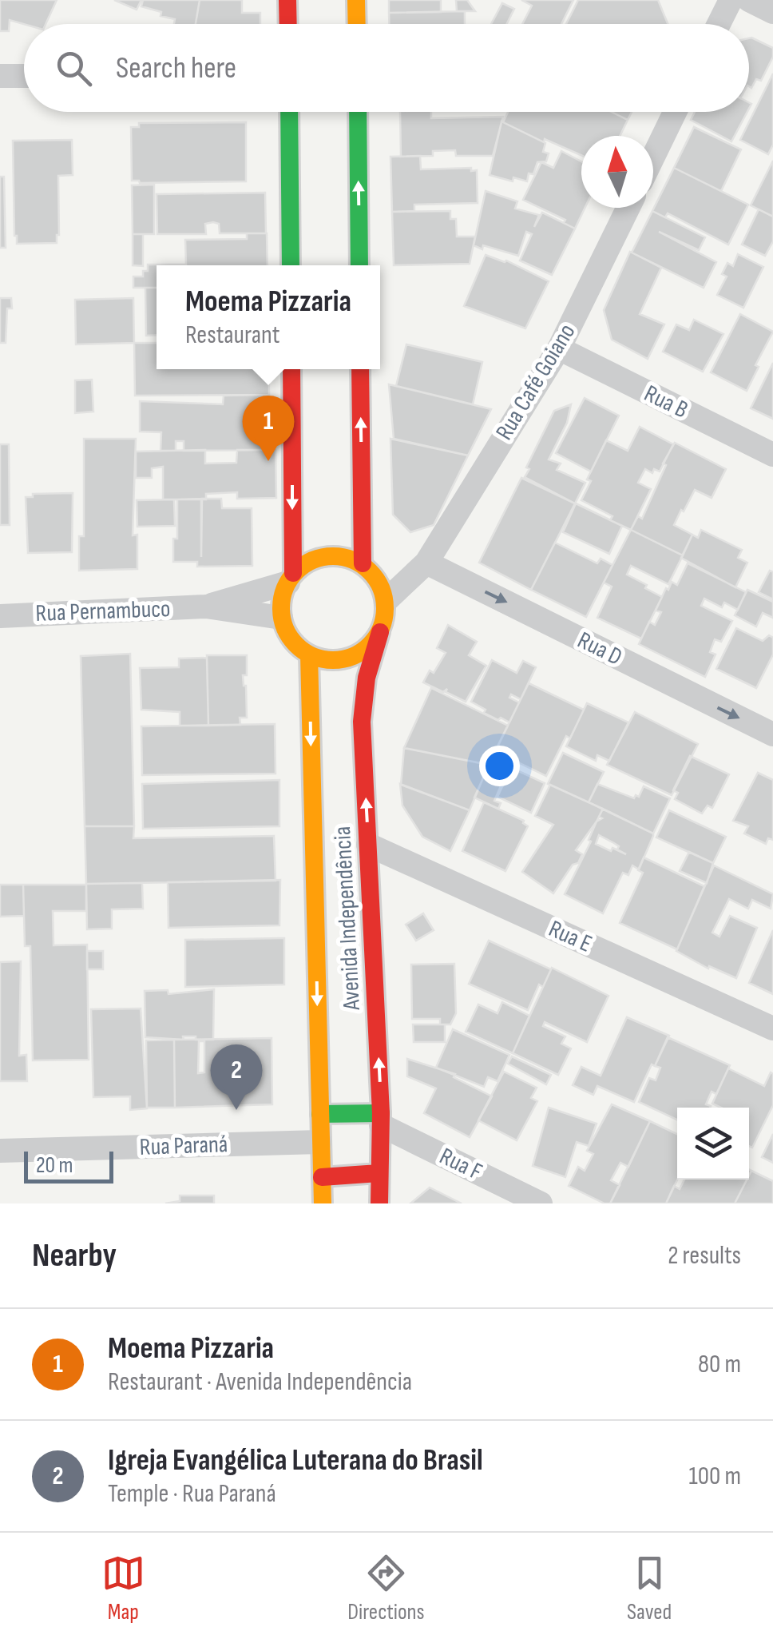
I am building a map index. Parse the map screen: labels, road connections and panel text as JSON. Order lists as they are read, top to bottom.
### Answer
{
  "streets": {
    "street": [
      "Rua Café Goiano",
      "Rua B",
      "Rua Pernambuco",
      "Rua D",
      "Avenida Independência",
      "Rua E",
      "Rua Paraná",
      "Rua F"
    ]
  },
  "crossings": [
    ["Rua Café Goiano", "Rua B"],
    ["Rua Café Goiano", "Rua Pernambuco"],
    ["Rua Café Goiano", "Rua D"],
    ["Rua Café Goiano", "Avenida Independência"],
    ["Rua Pernambuco", "Avenida Independência"],
    ["Avenida Independência", "Rua E"],
    ["Avenida Independência", "Rua Paraná"],
    ["Avenida Independência", "Rua F"]
  ],
  "one_way": ["Rua D"],
  "scale_bar": "20 m",
  "north": "top",
  "page": {
    "search": "Search here",
    "popup": ["Moema Pizzaria", "Restaurant"],
    "pins": ["1", "2"],
    "scale": "20 m",
    "heading": ["Nearby", "2 results"],
    "list": [
      {
        "mark": "1",
        "name": "Moema Pizzaria",
        "note": "Restaurant · Avenida Independência",
        "value": "80 m"
      },
      {
        "mark": "2",
        "name": "Igreja Evangélica Luterana do Brasil",
        "note": "Temple · Rua Paraná",
        "value": "100 m"
      }
    ],
    "nav": ["Map", "Directions", "Saved"]
  }
}
